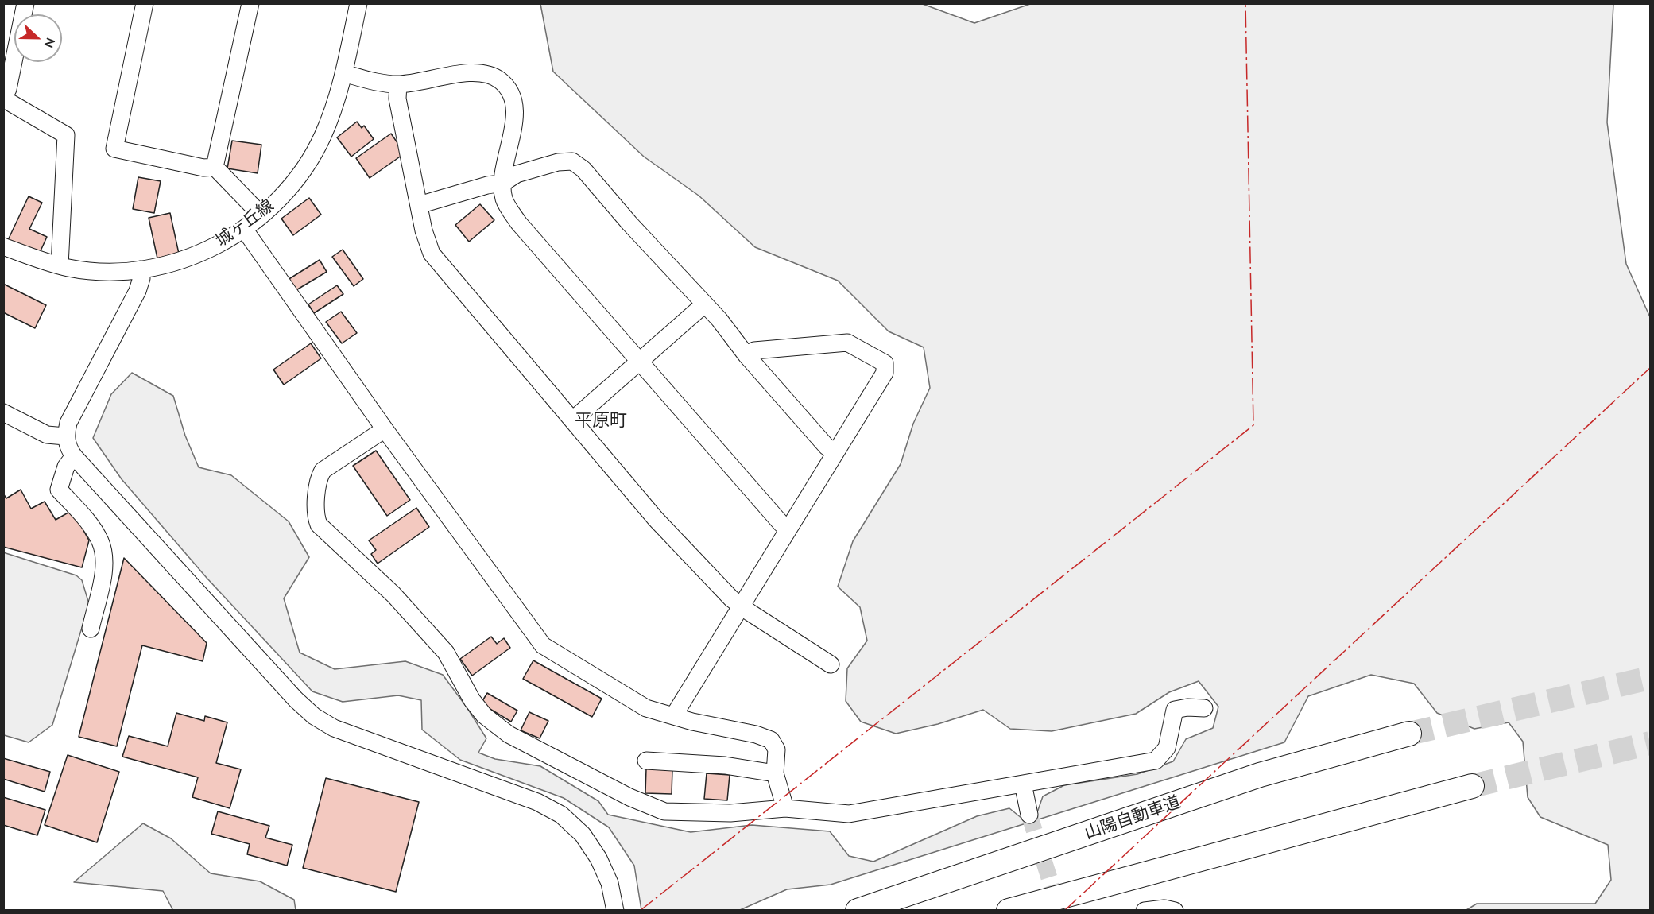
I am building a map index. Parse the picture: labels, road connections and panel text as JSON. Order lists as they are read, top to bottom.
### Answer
{
  "streets": {
    "highway": ["山陽自動車道"],
    "street": ["城ヶ丘線"]
  },
  "districts": ["平原町"],
  "north": "right"
}
